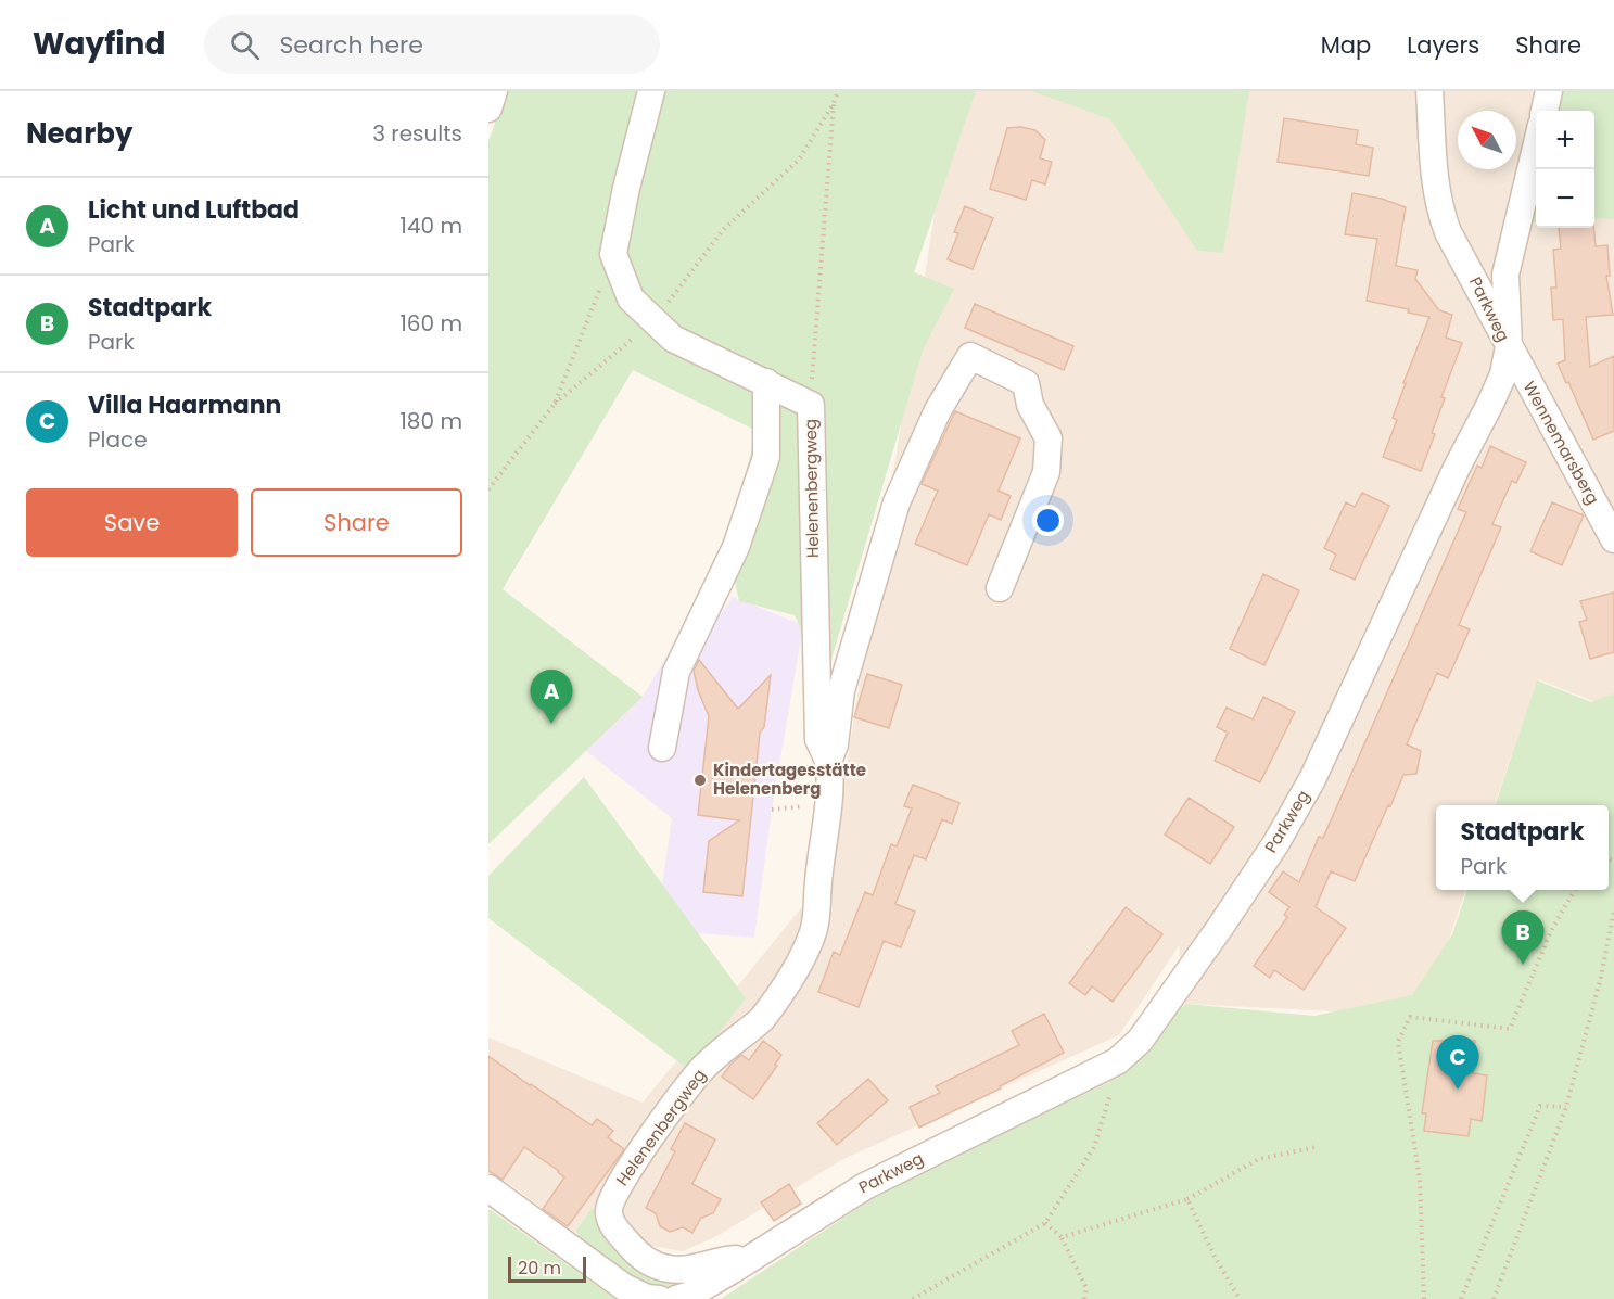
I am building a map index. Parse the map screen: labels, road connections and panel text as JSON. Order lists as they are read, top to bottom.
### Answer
{
  "streets": {
    "street": ["Parkweg", "Wennemarsberg", "Helenenbergweg"]
  },
  "crossings": [
    ["Parkweg", "Wennemarsberg"],
    ["Parkweg", "Helenenbergweg"]
  ],
  "places": ["Kindertagesstätte Helenenberg"],
  "scale_bar": "20 m",
  "north": "top left",
  "page": {
    "header": "Wayfind",
    "search": "Search here",
    "nav": ["Map", "Layers", "Share"],
    "heading": ["Nearby", "3 results"],
    "map_buttons": ["+", "−"],
    "list": [
      {
        "mark": "A",
        "name": "Licht und Luftbad",
        "note": "Park",
        "value": "140 m"
      },
      {
        "mark": "B",
        "name": "Stadtpark",
        "note": "Park",
        "value": "160 m"
      },
      {
        "mark": "C",
        "name": "Villa Haarmann",
        "note": "Place",
        "value": "180 m"
      }
    ],
    "buttons": ["Save", "Share"],
    "pins": ["A", "B", "C"],
    "popup": ["Stadtpark", "Park"],
    "scale": "20 m"
  }
}
